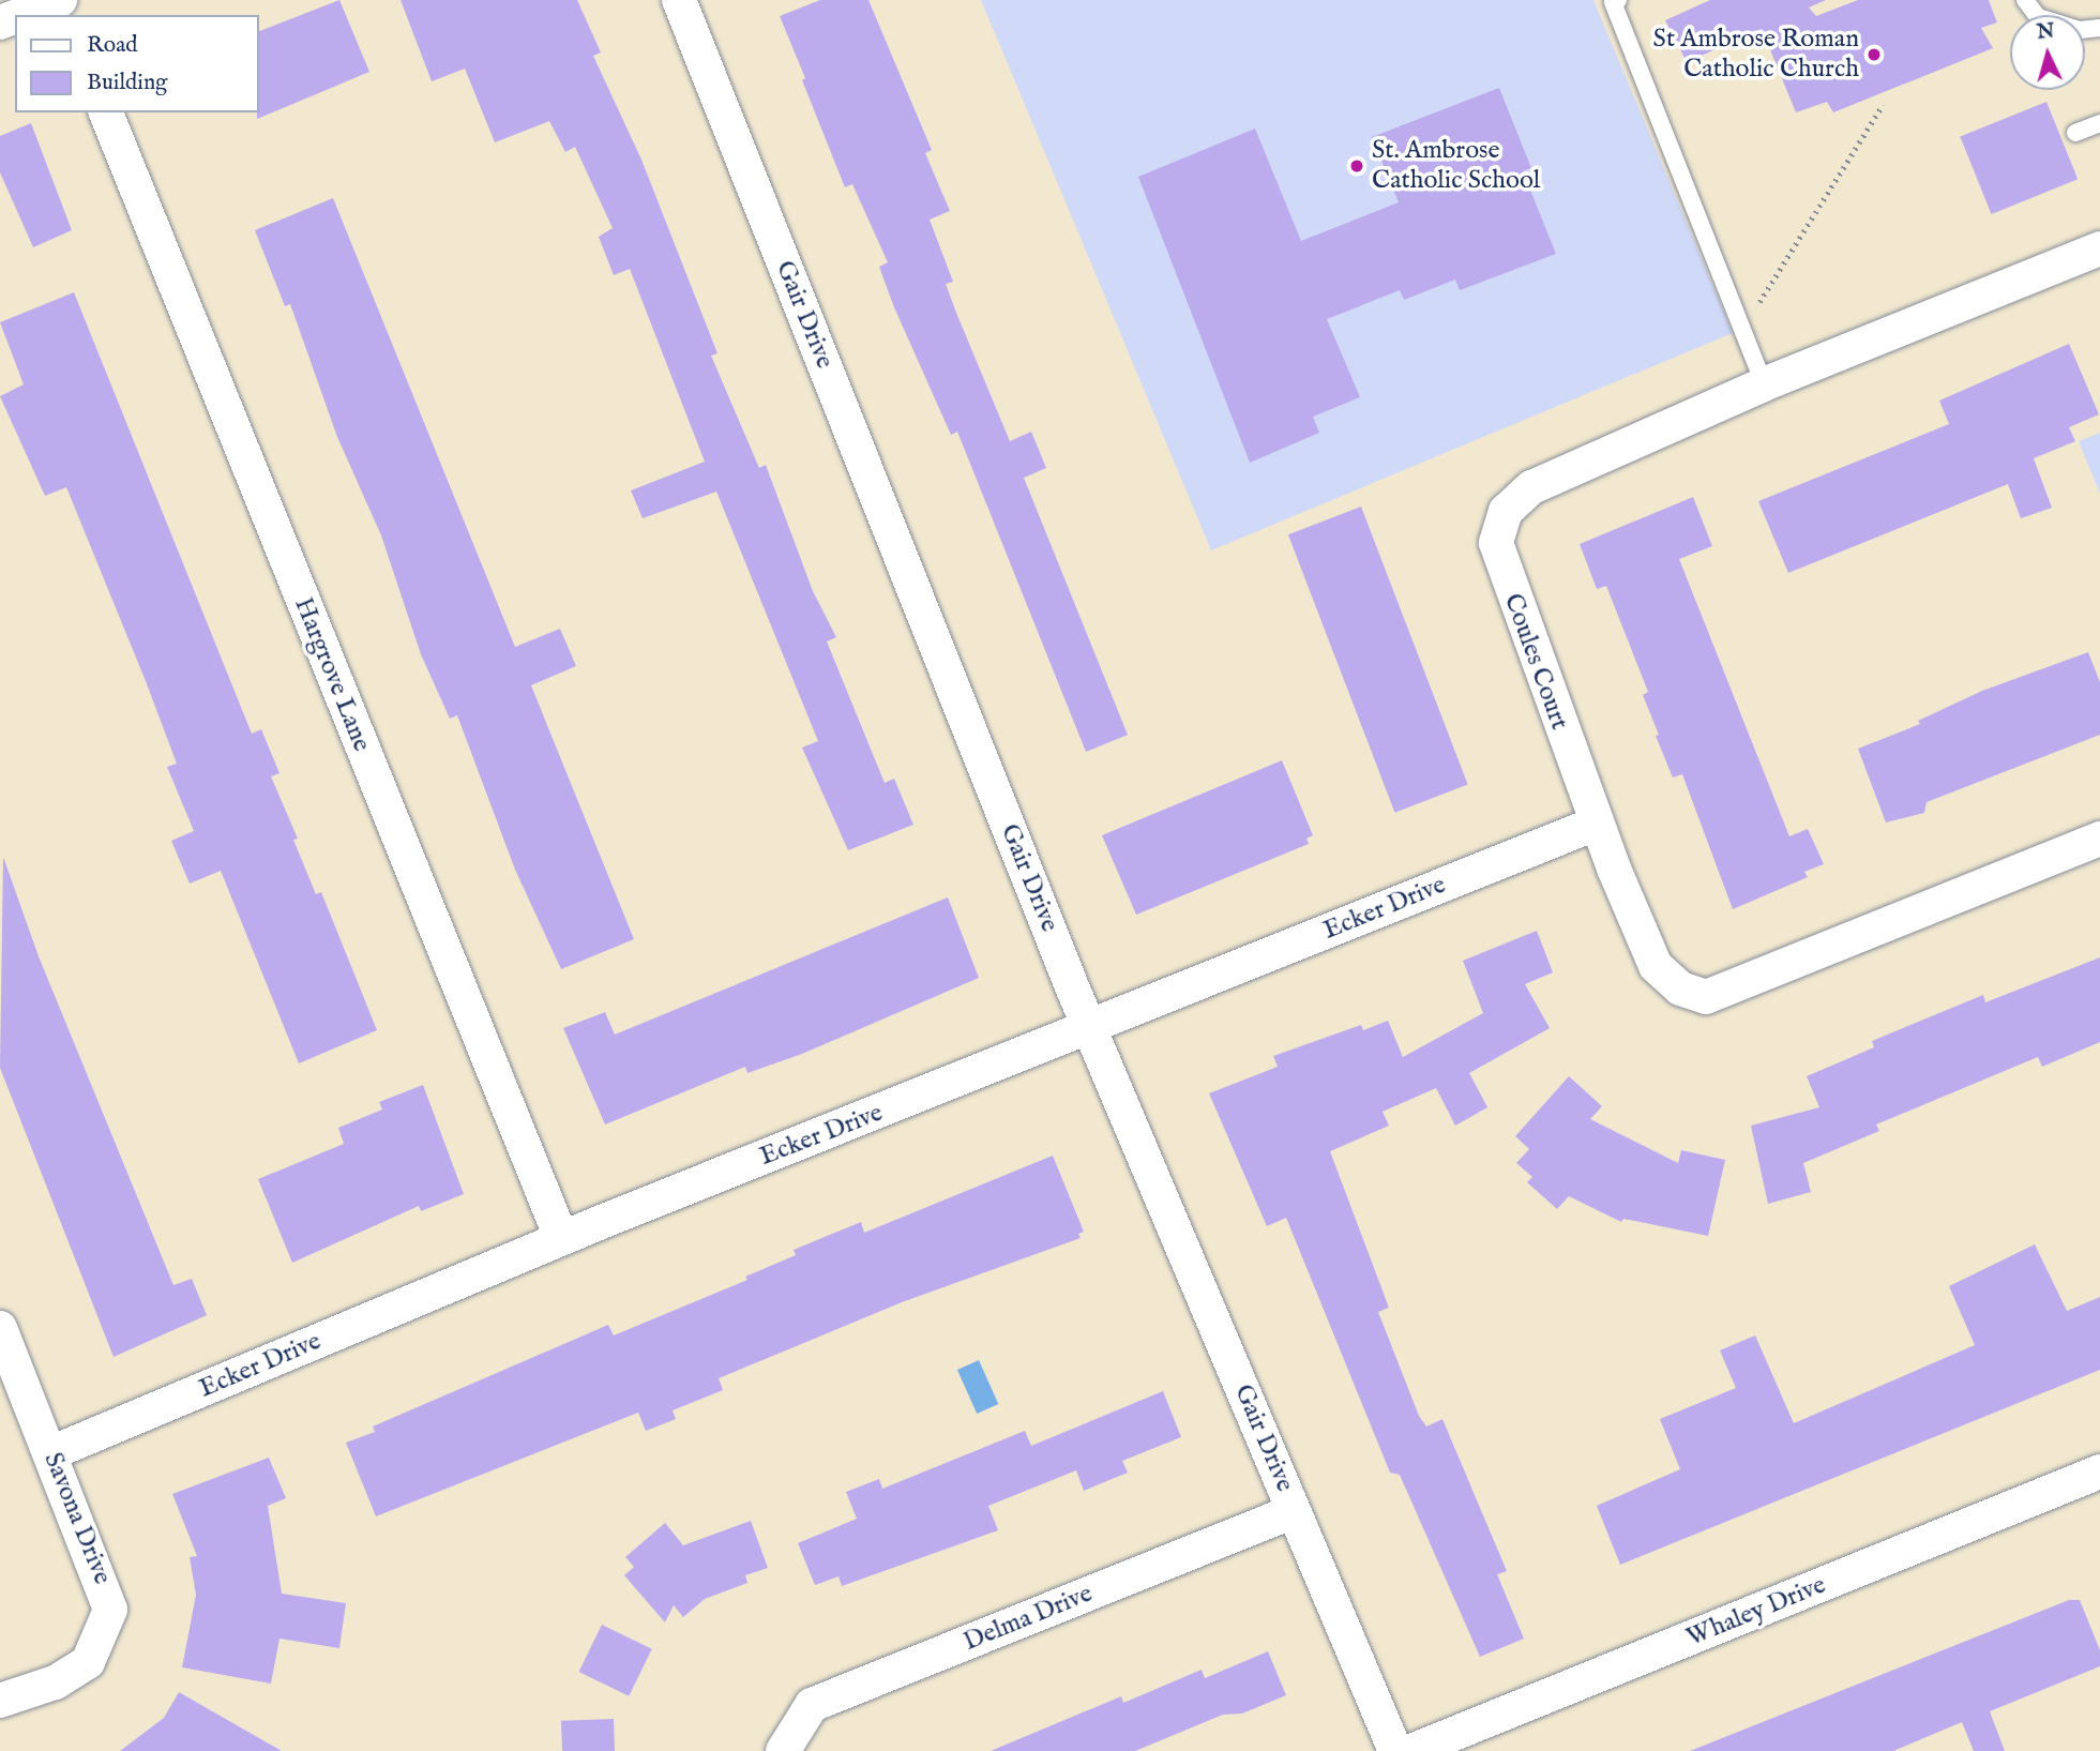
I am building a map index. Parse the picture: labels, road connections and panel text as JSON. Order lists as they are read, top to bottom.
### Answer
{
  "streets": {
    "street": [
      "Gair Drive",
      "Coules Court",
      "Hargrove Lane",
      "Ecker Drive",
      "Savona Drive",
      "Whaley Drive",
      "Delma Drive"
    ]
  },
  "crossings": [
    ["Gair Drive", "Ecker Drive"],
    ["Gair Drive", "Delma Drive"],
    ["Coules Court", "Ecker Drive"],
    ["Hargrove Lane", "Ecker Drive"],
    ["Ecker Drive", "Savona Drive"]
  ],
  "places": ["St Ambrose Roman Catholic Church", "St. Ambrose Catholic School"],
  "legend": ["Road", "Building"],
  "north": "top"
}
